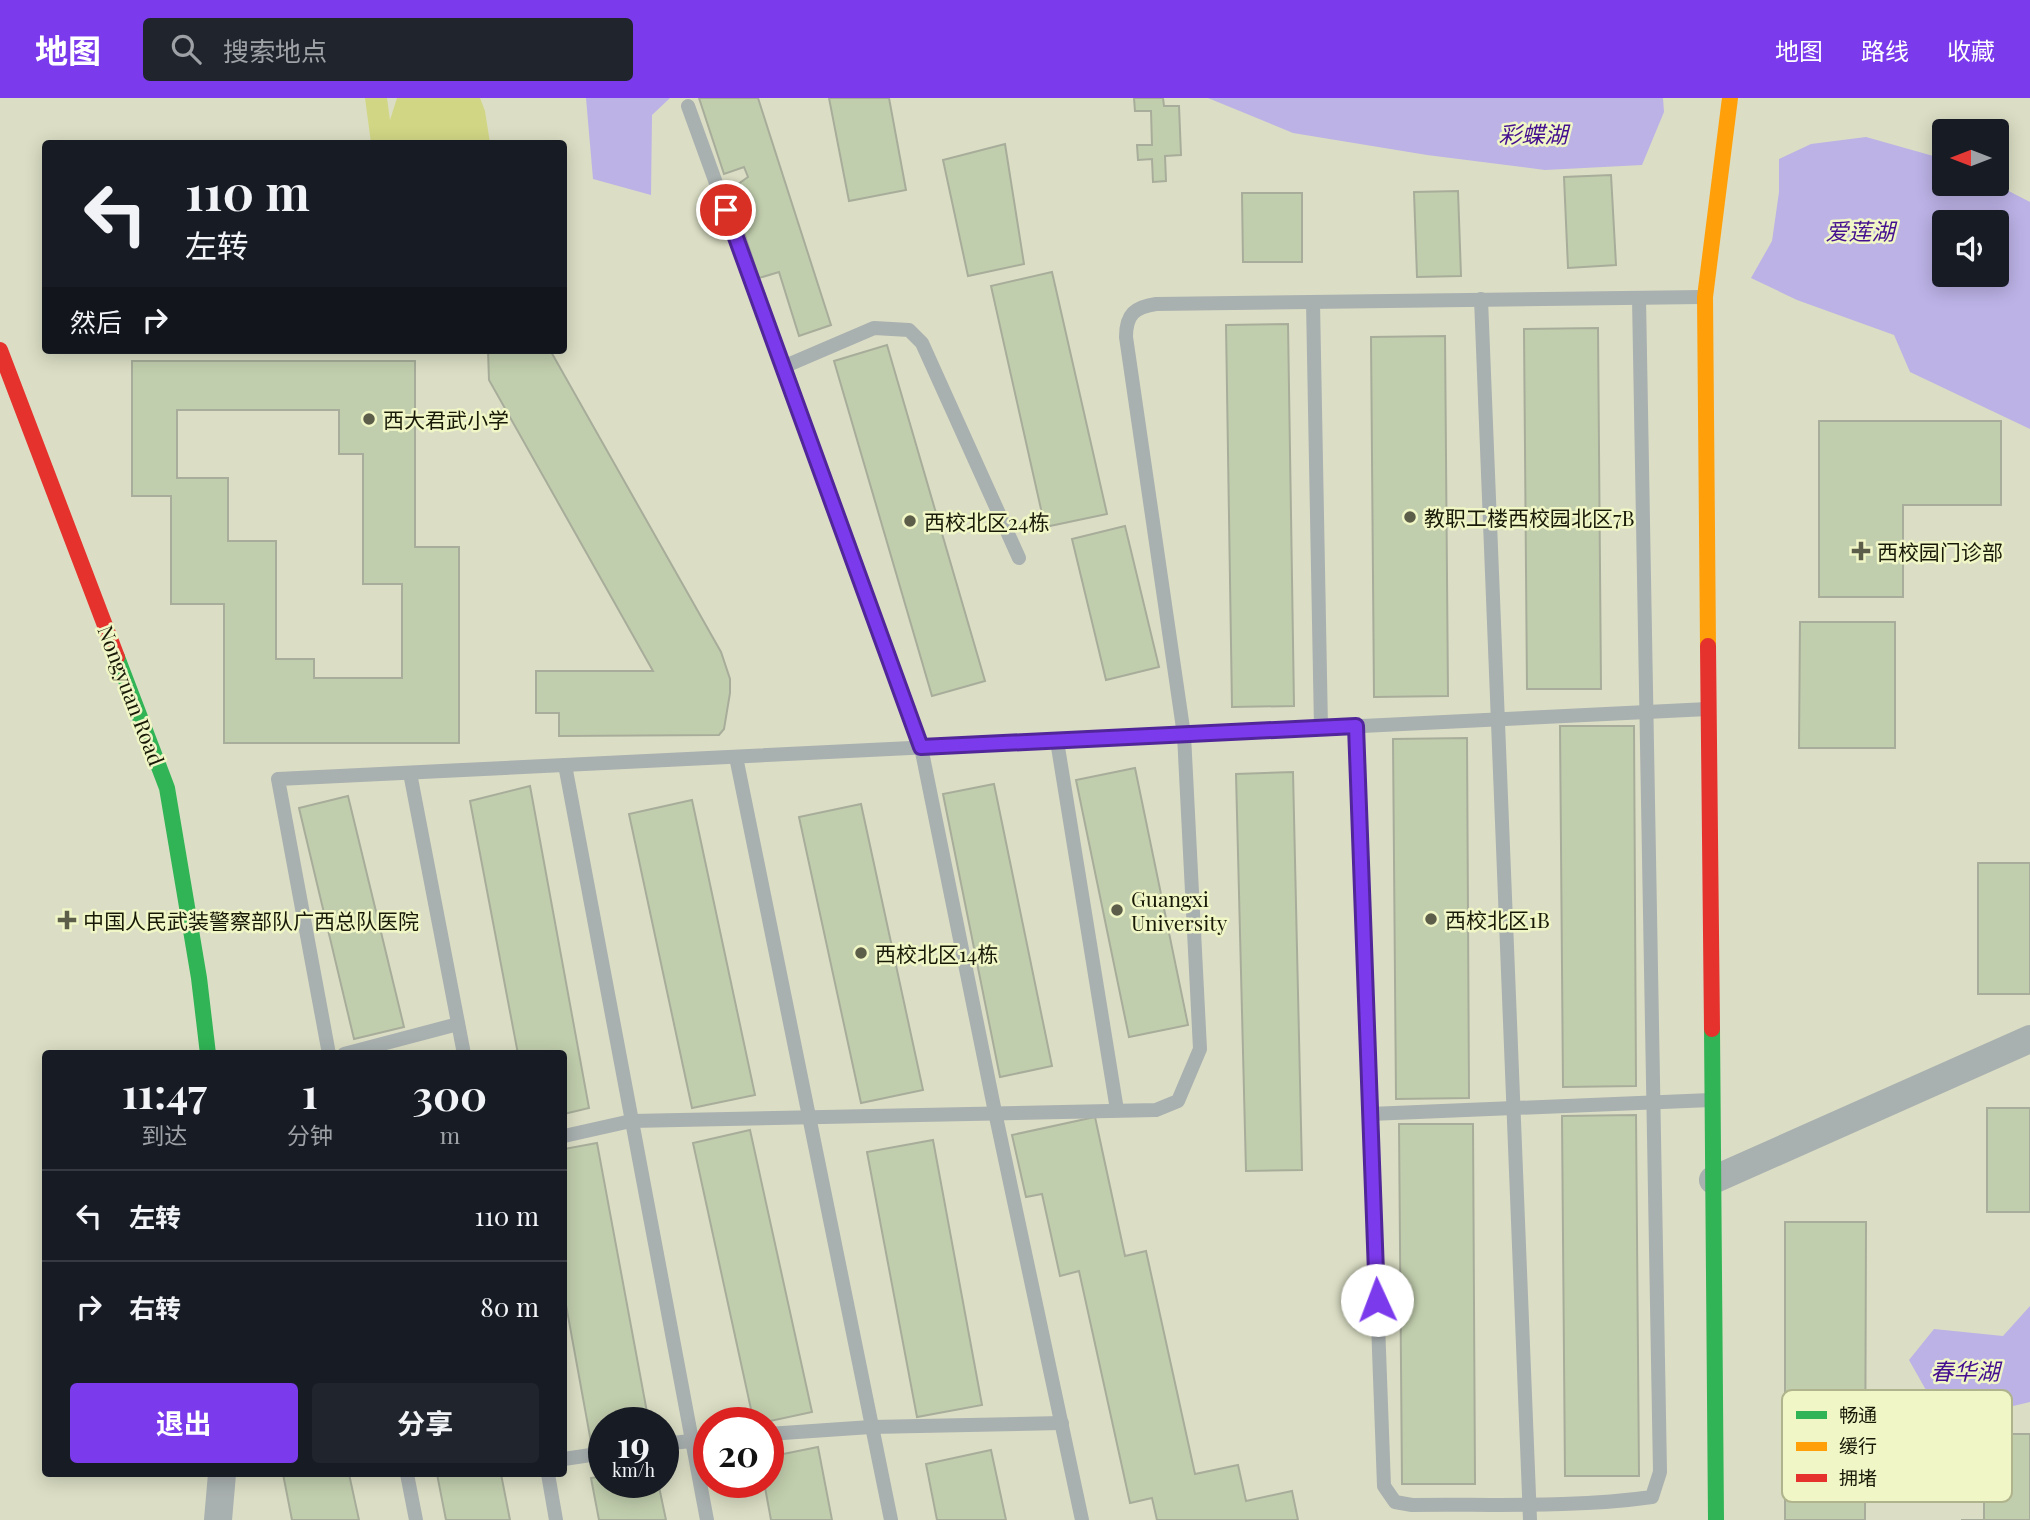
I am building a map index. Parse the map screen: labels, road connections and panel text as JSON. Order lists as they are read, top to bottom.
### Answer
{
  "streets": {
    "street": ["Nongyuan Road"]
  },
  "water": ["彩蝶湖", "爱莲湖", "春华湖"],
  "places": {
    "other": [
      "西大君武小学",
      "教职工楼西校园北区7B",
      "西校北区24栋",
      "Guangxi University",
      "西校北区1B",
      "西校北区14栋"
    ],
    "health": ["西校园门诊部", "中国人民武装警察部队广西总队医院"]
  },
  "legend": ["畅通", "缓行", "拥堵"],
  "north": "left",
  "page": {
    "header": "地图",
    "search": "搜索地点",
    "nav": ["地图", "路线", "收藏"],
    "turn": ["110 m", "左转"],
    "then": "然后",
    "eta": [
      "11:47",
      "到达",
      "1",
      "分钟",
      "300",
      "m"
    ],
    "list": [
      {
        "name": "左转",
        "value": "110 m"
      },
      {
        "name": "右转",
        "value": "80 m"
      }
    ],
    "buttons": ["退出", "分享"],
    "speed": "19 km/h",
    "limit": "20"
  }
}
